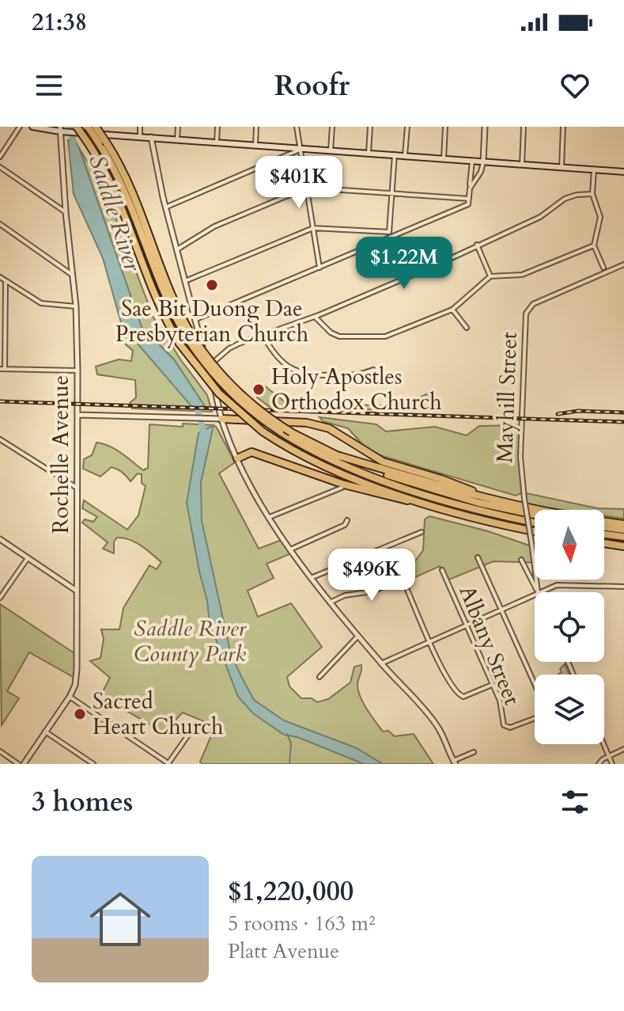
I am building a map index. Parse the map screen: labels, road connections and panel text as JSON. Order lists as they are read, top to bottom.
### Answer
{
  "streets": {
    "street": ["Mayhill Street", "Rochelle Avenue", "Albany Street"]
  },
  "water": ["Saddle River"],
  "parks": ["Saddle River County Park"],
  "places": ["Sae Bit Duong Dae Presbyterian Church", "Holy Apostles Orthodox Church", "Sacred Heart Church"],
  "north": "bottom",
  "page": {
    "status": "21:38",
    "header": "Roofr",
    "price": ["$401K", "$1.22M", "$496K"],
    "heading": "3 homes",
    "list": [
      {
        "name": "$1,220,000",
        "note": "5 rooms · 163 m² · Platt Avenue"
      }
    ]
  }
}
